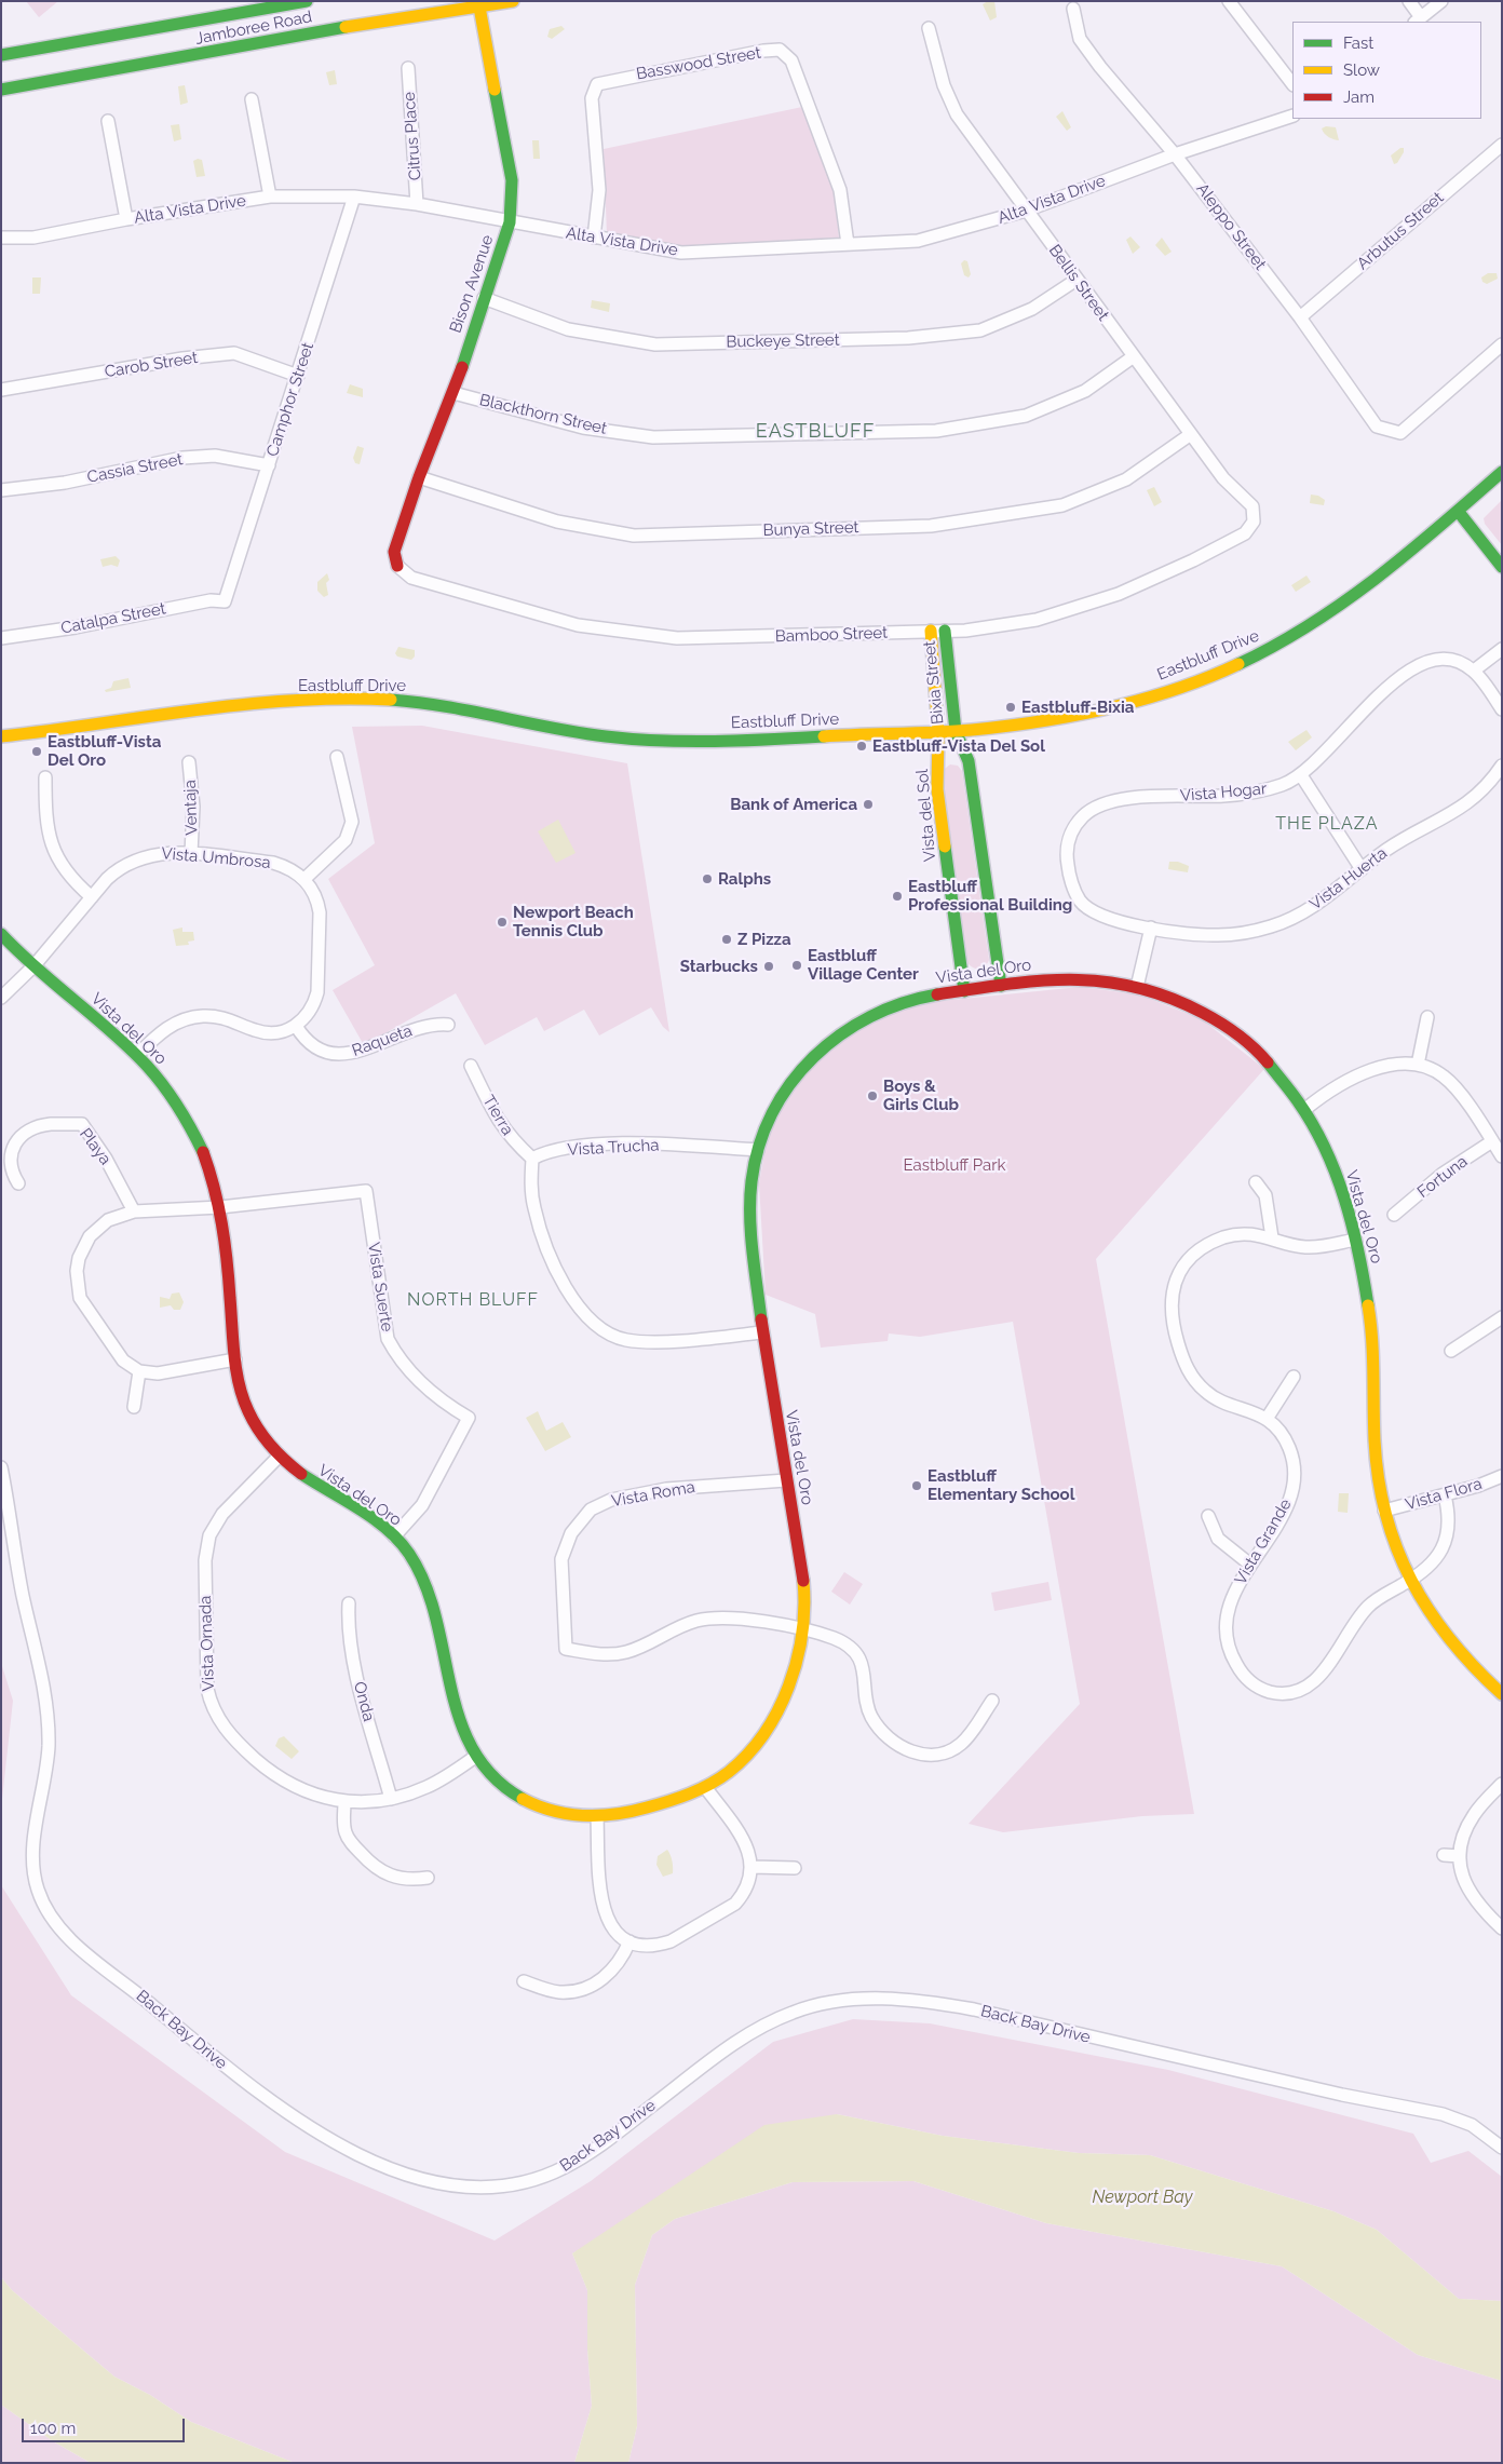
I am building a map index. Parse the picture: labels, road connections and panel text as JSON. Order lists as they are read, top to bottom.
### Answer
{
  "streets": {
    "street": [
      "Jamboree Road",
      "Basswood Street",
      "Citrus Place",
      "Alta Vista Drive",
      "Aleppo Street",
      "Arbutus Street",
      "Bellis Street",
      "Bison Avenue",
      "Buckeye Street",
      "Carob Street",
      "Camphor Street",
      "Blackthorn Street",
      "Cassia Street",
      "Bunya Street",
      "Catalpa Street",
      "Bamboo Street",
      "Eastbluff Drive",
      "Bixia Street",
      "Vista Hogar",
      "Ventaja",
      "Vista del Sol",
      "Vista Umbrosa",
      "Vista Huerta",
      "Vista del Oro",
      "Raqueta",
      "Tierra",
      "Playa",
      "Vista Trucha",
      "Fortuna",
      "Vista Suerte",
      "Vista Roma",
      "Vista Flora",
      "Vista Grande",
      "Vista Ornada",
      "Onda",
      "Back Bay Drive"
    ]
  },
  "crossings": [
    ["Jamboree Road", "Bison Avenue"],
    ["Basswood Street", "Alta Vista Drive"],
    ["Citrus Place", "Alta Vista Drive"],
    ["Alta Vista Drive", "Aleppo Street"],
    ["Alta Vista Drive", "Bellis Street"],
    ["Alta Vista Drive", "Bison Avenue"],
    ["Alta Vista Drive", "Camphor Street"],
    ["Aleppo Street", "Arbutus Street"],
    ["Bellis Street", "Buckeye Street"],
    ["Bellis Street", "Blackthorn Street"],
    ["Bellis Street", "Bunya Street"],
    ["Bellis Street", "Bamboo Street"],
    ["Bison Avenue", "Buckeye Street"],
    ["Bison Avenue", "Blackthorn Street"],
    ["Bison Avenue", "Bunya Street"],
    ["Bison Avenue", "Bamboo Street"],
    ["Carob Street", "Camphor Street"],
    ["Camphor Street", "Cassia Street"],
    ["Camphor Street", "Catalpa Street"],
    ["Bamboo Street", "Bixia Street"],
    ["Eastbluff Drive", "Bixia Street"],
    ["Eastbluff Drive", "Vista del Sol"],
    ["Bixia Street", "Vista del Sol"],
    ["Vista Hogar", "Vista Huerta"],
    ["Ventaja", "Vista Umbrosa"],
    ["Vista del Sol", "Vista del Oro"],
    ["Vista Umbrosa", "Vista del Oro"],
    ["Vista del Oro", "Playa"],
    ["Vista del Oro", "Vista Trucha"],
    ["Vista del Oro", "Vista Suerte"],
    ["Vista del Oro", "Vista Roma"],
    ["Vista del Oro", "Vista Flora"],
    ["Vista del Oro", "Vista Grande"],
    ["Vista del Oro", "Vista Ornada"],
    ["Tierra", "Vista Trucha"],
    ["Playa", "Vista Suerte"],
    ["Vista Flora", "Vista Grande"],
    ["Vista Ornada", "Onda"]
  ],
  "districts": ["EASTBLUFF", "THE PLAZA", "NORTH BLUFF"],
  "water": ["Newport Bay"],
  "parks": ["Eastbluff Park"],
  "places": [
    "Eastbluff-Bixia",
    "Eastbluff-Vista Del Sol",
    "Eastbluff-Vista Del Oro",
    "Bank of America",
    "Ralphs",
    "Eastbluff Professional Building",
    "Newport Beach Tennis Club",
    "Z Pizza",
    "Eastbluff Village Center",
    "Starbucks",
    "Boys & Girls Club",
    "Eastbluff Elementary School"
  ],
  "legend": ["Fast", "Slow", "Jam"],
  "scale_bar": "100 m"
}
